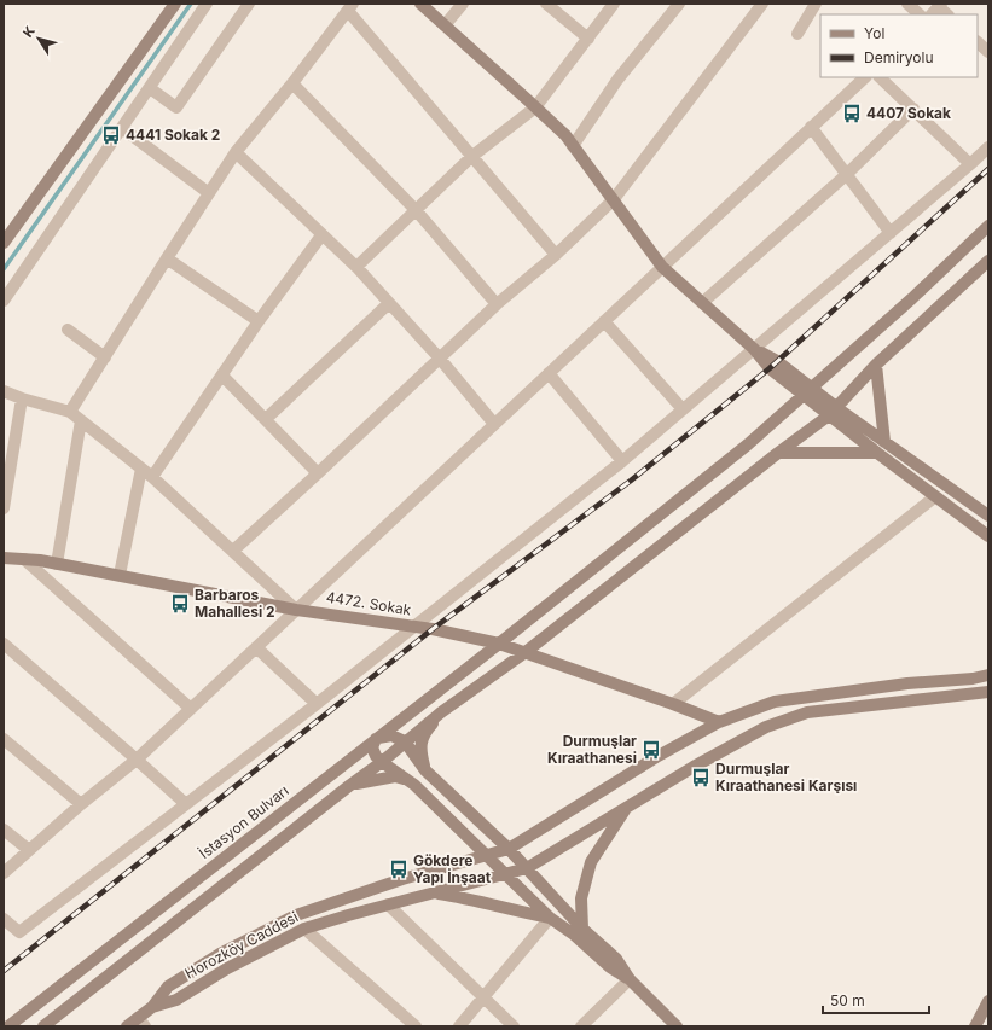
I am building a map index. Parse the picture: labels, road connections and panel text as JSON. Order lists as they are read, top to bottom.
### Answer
{
  "streets": {
    "street": ["4472. Sokak", "İstasyon Bulvarı", "Horozköy Caddesi"]
  },
  "crossings": [
    ["4472. Sokak", "İstasyon Bulvarı"]
  ],
  "places": {
    "bus stop": [
      "4407 Sokak",
      "4441 Sokak 2",
      "Barbaros Mahallesi 2",
      "Durmuşlar Kıraathanesi",
      "Durmuşlar Kıraathanesi Karşısı",
      "Gökdere Yapı İnşaat"
    ]
  },
  "legend": ["Yol", "Demiryolu"],
  "scale_bar": "50 m",
  "north": "top left"
}
